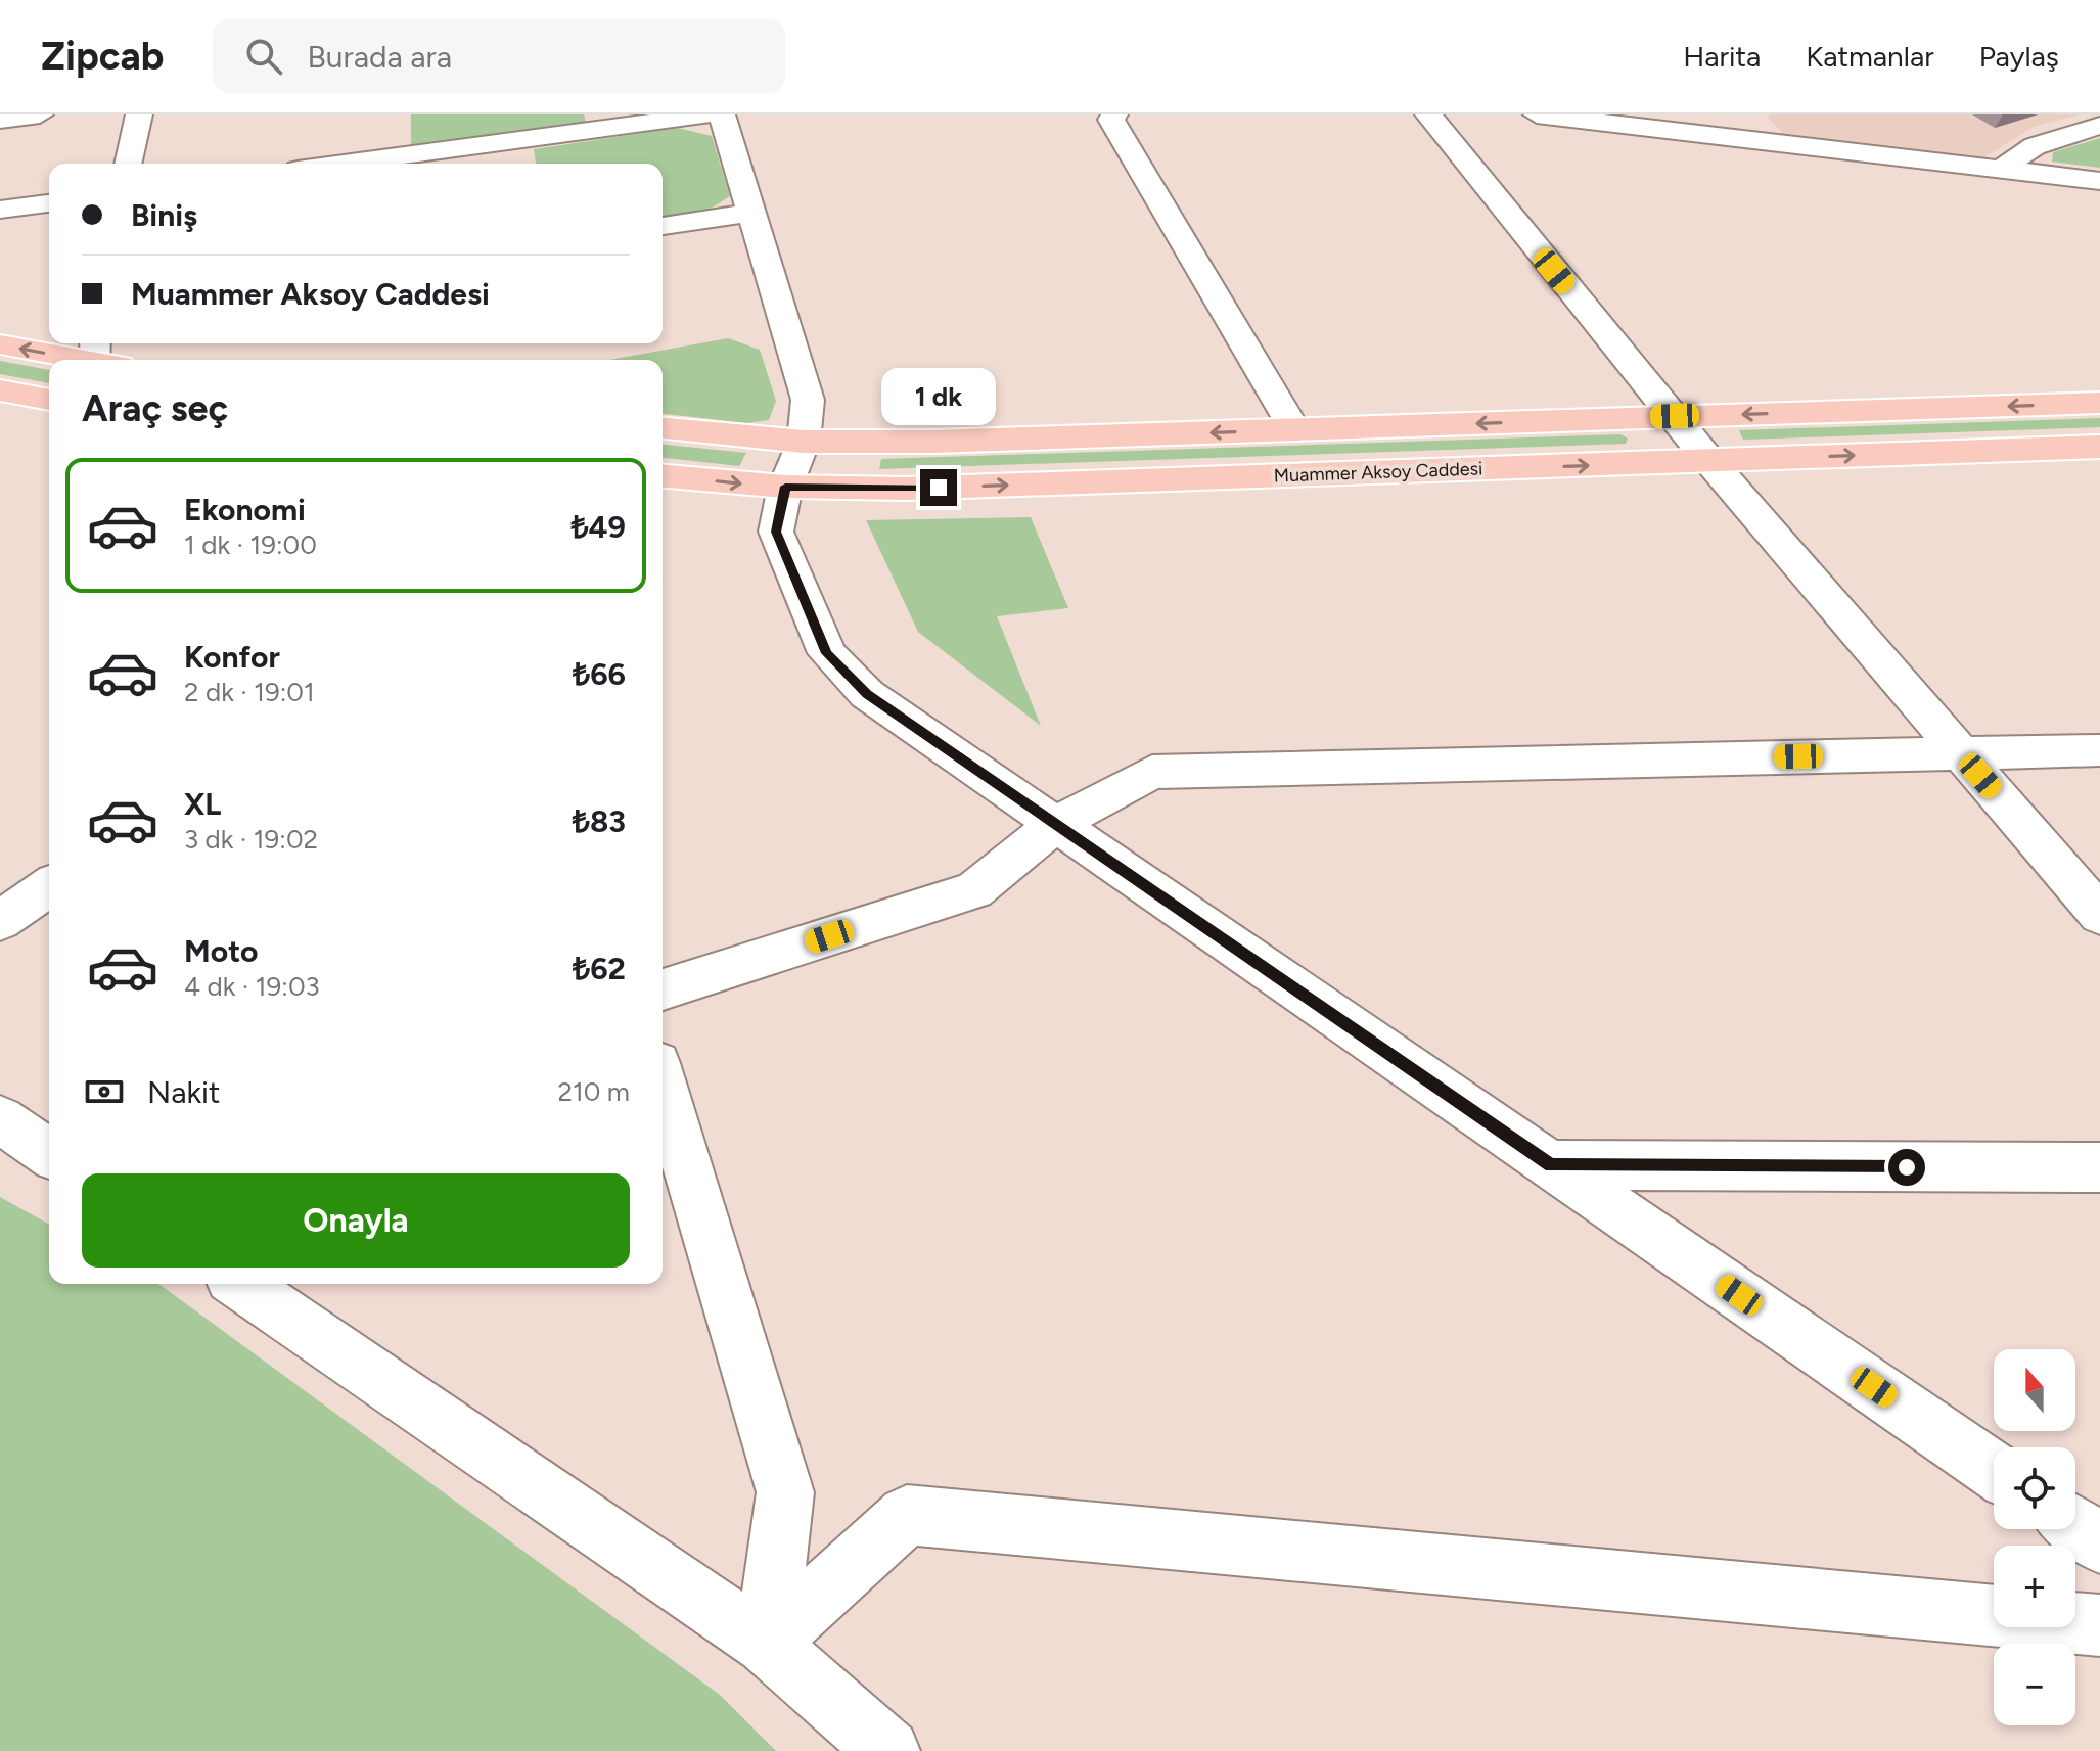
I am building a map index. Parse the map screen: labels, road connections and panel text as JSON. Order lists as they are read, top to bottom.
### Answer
{
  "streets": {
    "main road": ["Muammer Aksoy Caddesi"]
  },
  "north": "top",
  "page": {
    "header": "Zipcab",
    "search": "Burada ara",
    "nav": ["Harita", "Katmanlar", "Paylaş"],
    "banner": ["Biniş", "Muammer Aksoy Caddesi"],
    "heading": "Araç seç",
    "bubble": "1 dk",
    "list": [
      {
        "name": "Ekonomi",
        "note": "1 dk · 19:00",
        "value": "₺49"
      },
      {
        "name": "Konfor",
        "note": "2 dk · 19:01",
        "value": "₺66"
      },
      {
        "name": "XL",
        "note": "3 dk · 19:02",
        "value": "₺83"
      },
      {
        "name": "Moto",
        "note": "4 dk · 19:03",
        "value": "₺62"
      }
    ],
    "pay": ["Nakit", "210 m"],
    "buttons": "Onayla",
    "map_buttons": ["+", "−"]
  }
}
